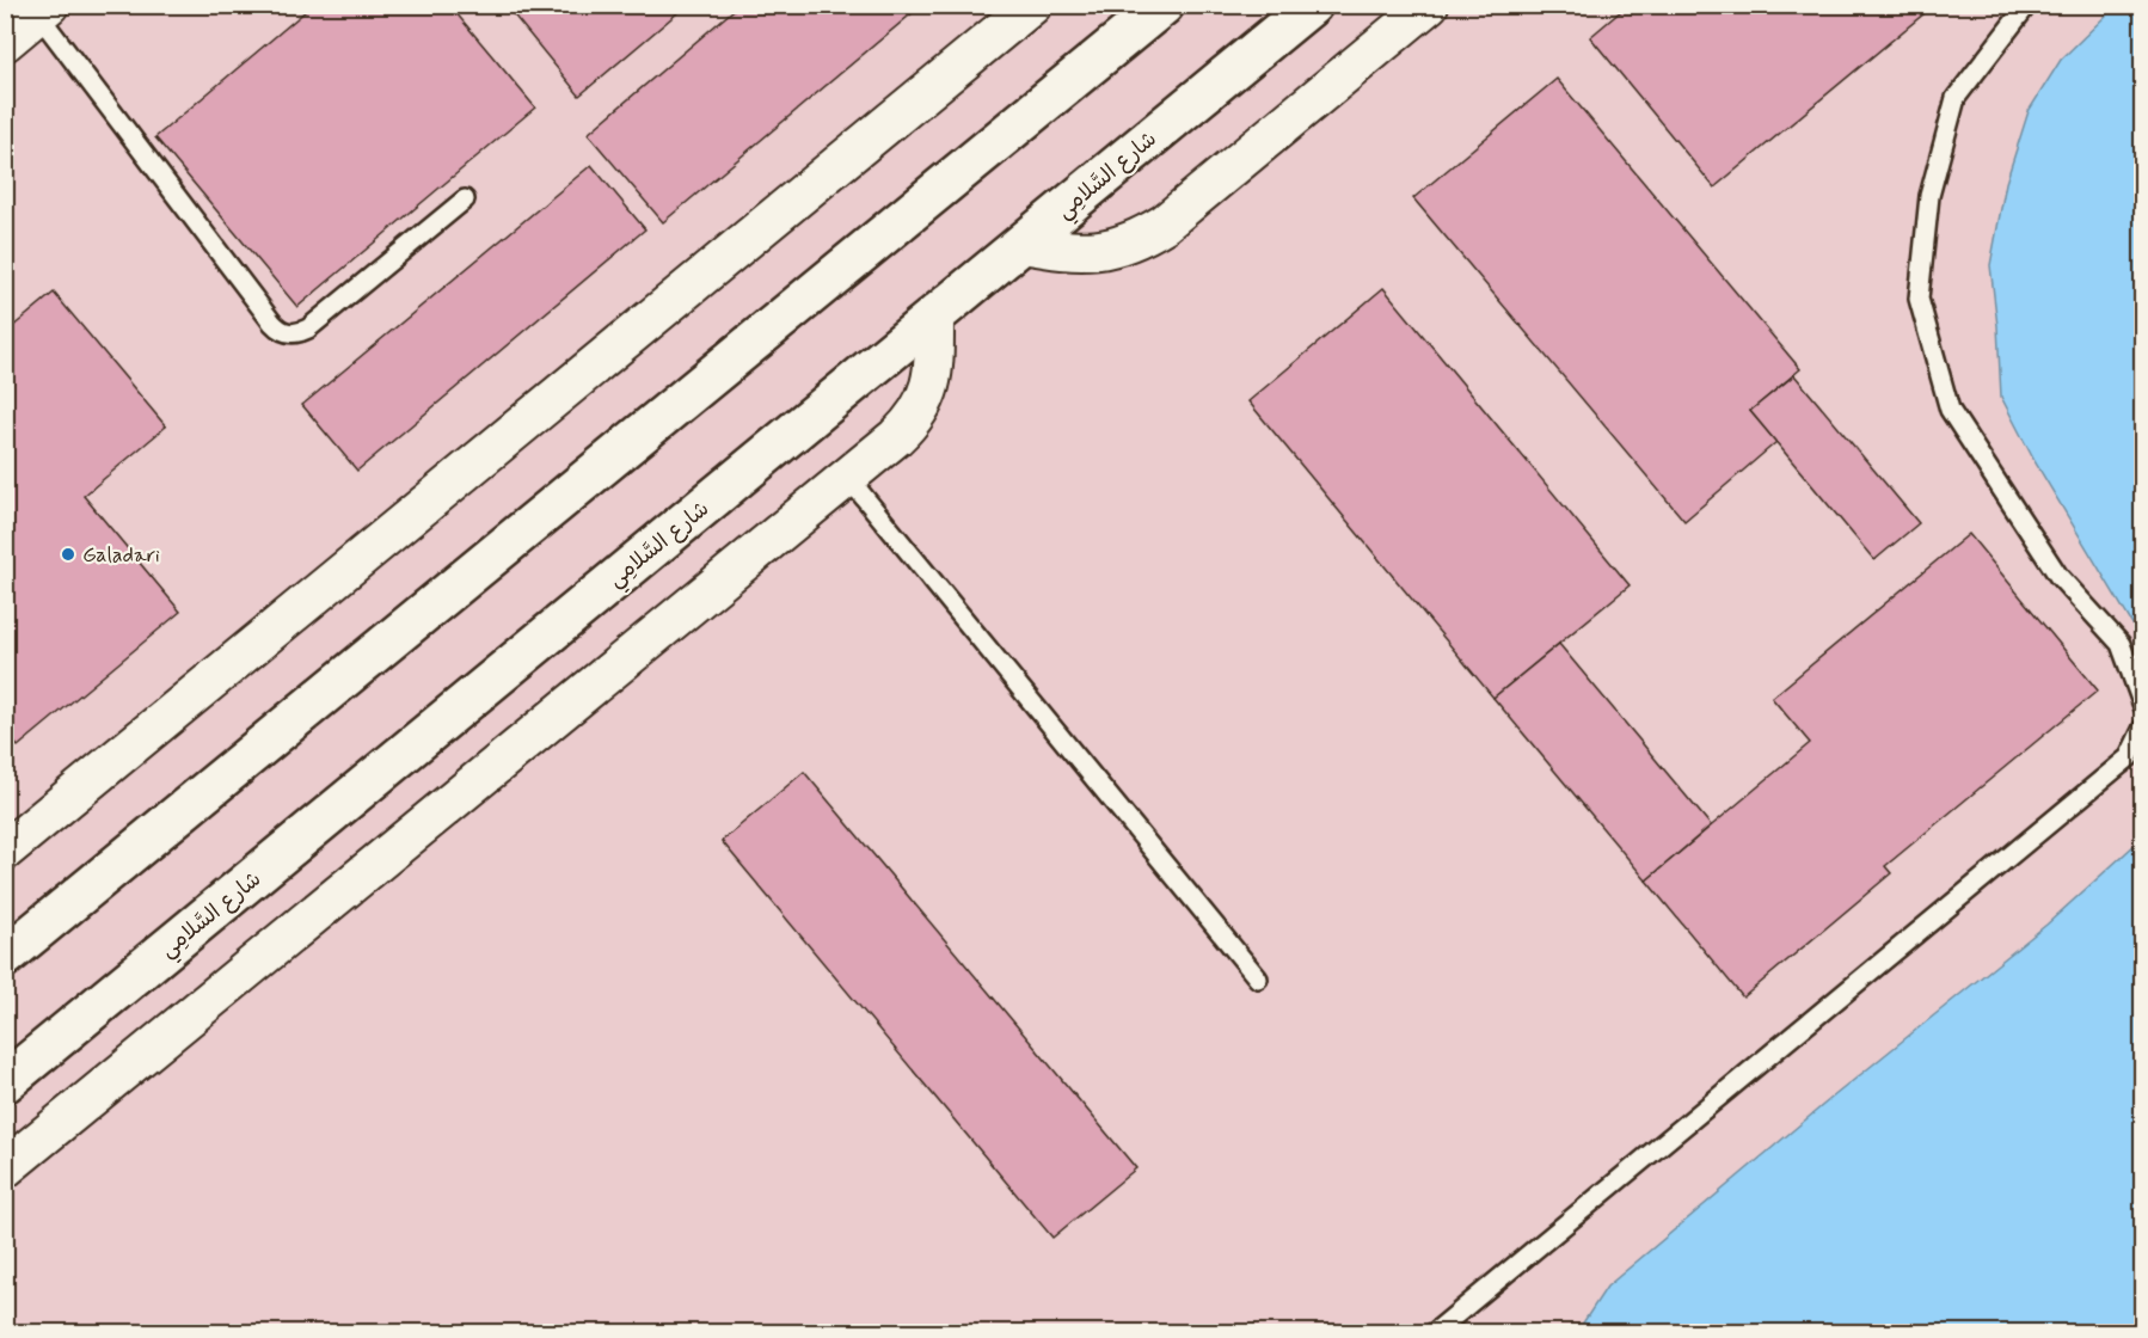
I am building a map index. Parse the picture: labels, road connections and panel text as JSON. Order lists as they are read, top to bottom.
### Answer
{
  "streets": {
    "street": ["شارع السَّلامِي"]
  },
  "places": ["Galadari"]
}
